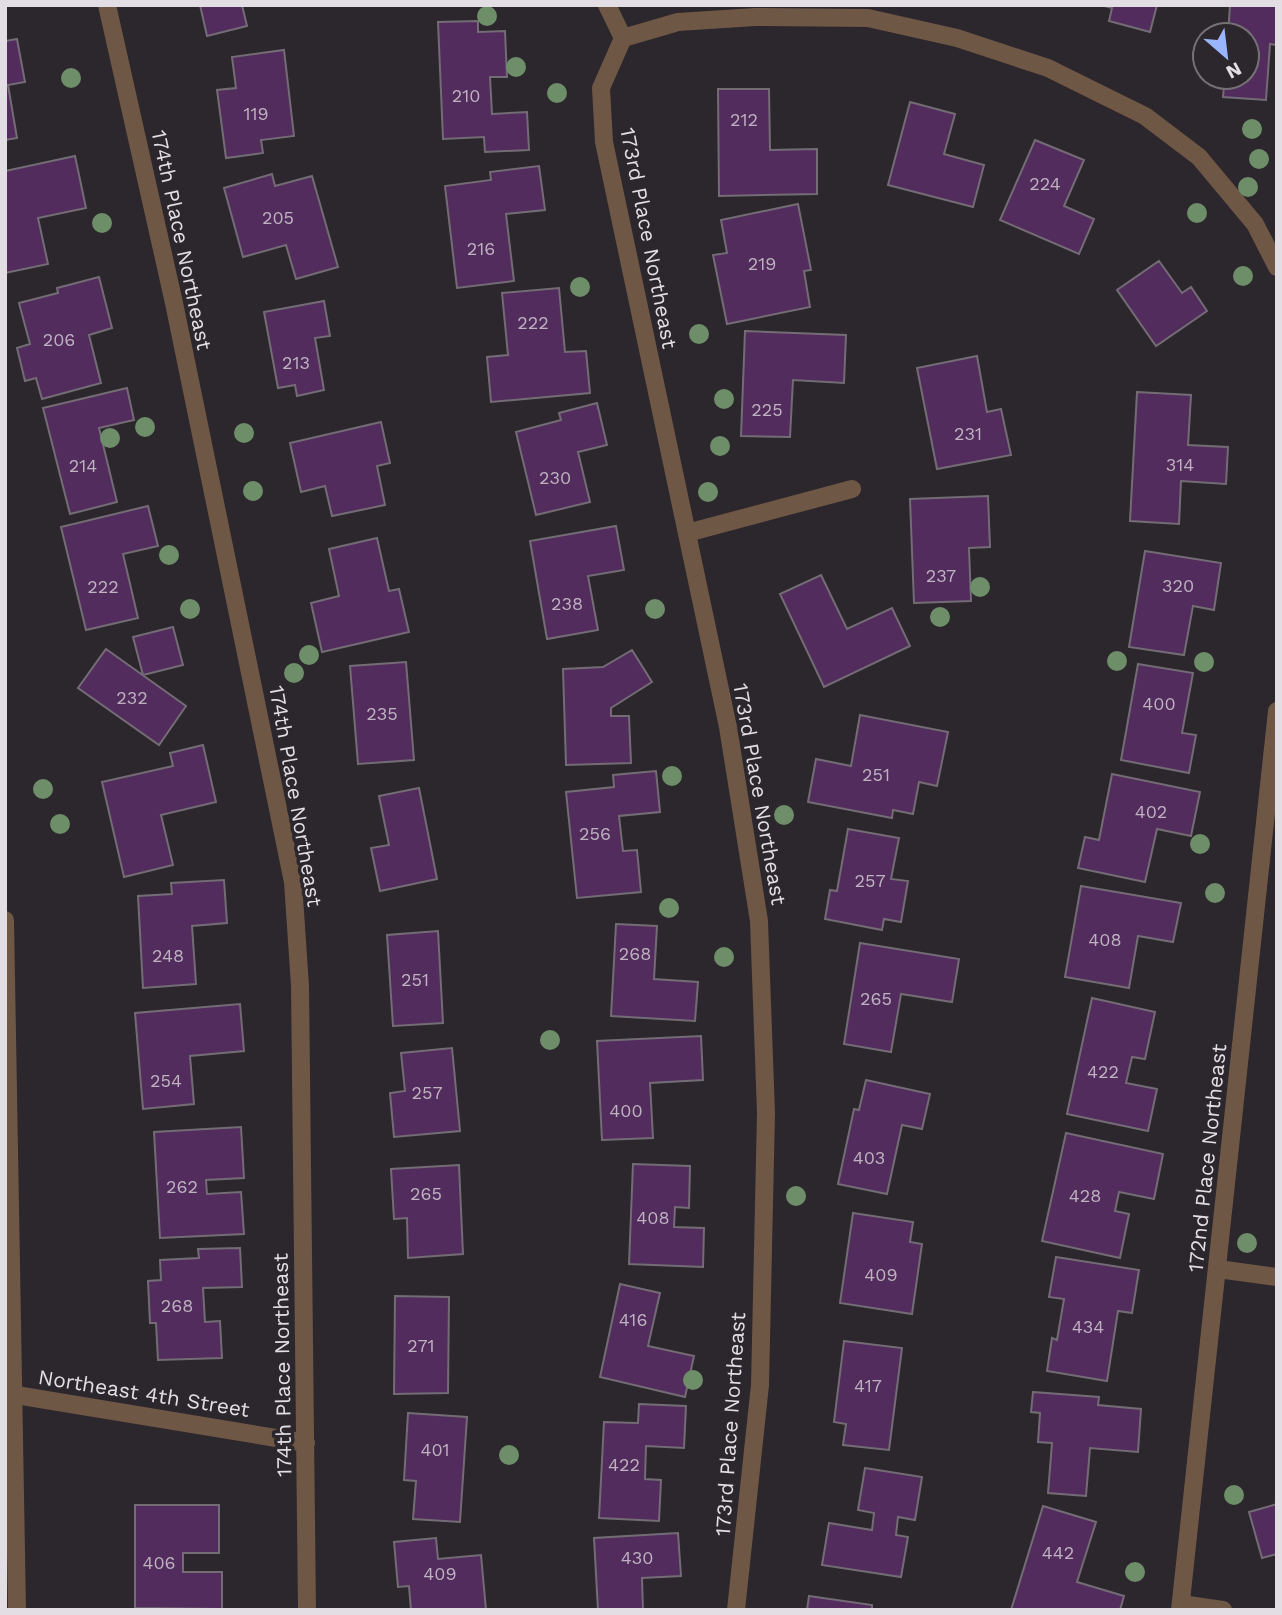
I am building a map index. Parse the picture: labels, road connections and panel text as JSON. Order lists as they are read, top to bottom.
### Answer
{
  "streets": {
    "street": [
      "173rd Place Northeast",
      "174th Place Northeast",
      "172nd Place Northeast",
      "Northeast 4th Street"
    ]
  },
  "crossings": [
    ["174th Place Northeast", "Northeast 4th Street"]
  ],
  "house_numbers": [
    "210",
    "119",
    "212",
    "224",
    "205",
    "216",
    "219",
    "222",
    "206",
    "213",
    "225",
    "231",
    "314",
    "214",
    "230",
    "237",
    "320",
    "222",
    "238",
    "232",
    "400",
    "235",
    "251",
    "402",
    "256",
    "257",
    "408",
    "268",
    "248",
    "251",
    "265",
    "422",
    "254",
    "257",
    "400",
    "403",
    "262",
    "265",
    "428",
    "408",
    "409",
    "268",
    "416",
    "434",
    "271",
    "417",
    "401",
    "422",
    "442",
    "430",
    "406",
    "409"
  ],
  "north": "bottom right"
}
